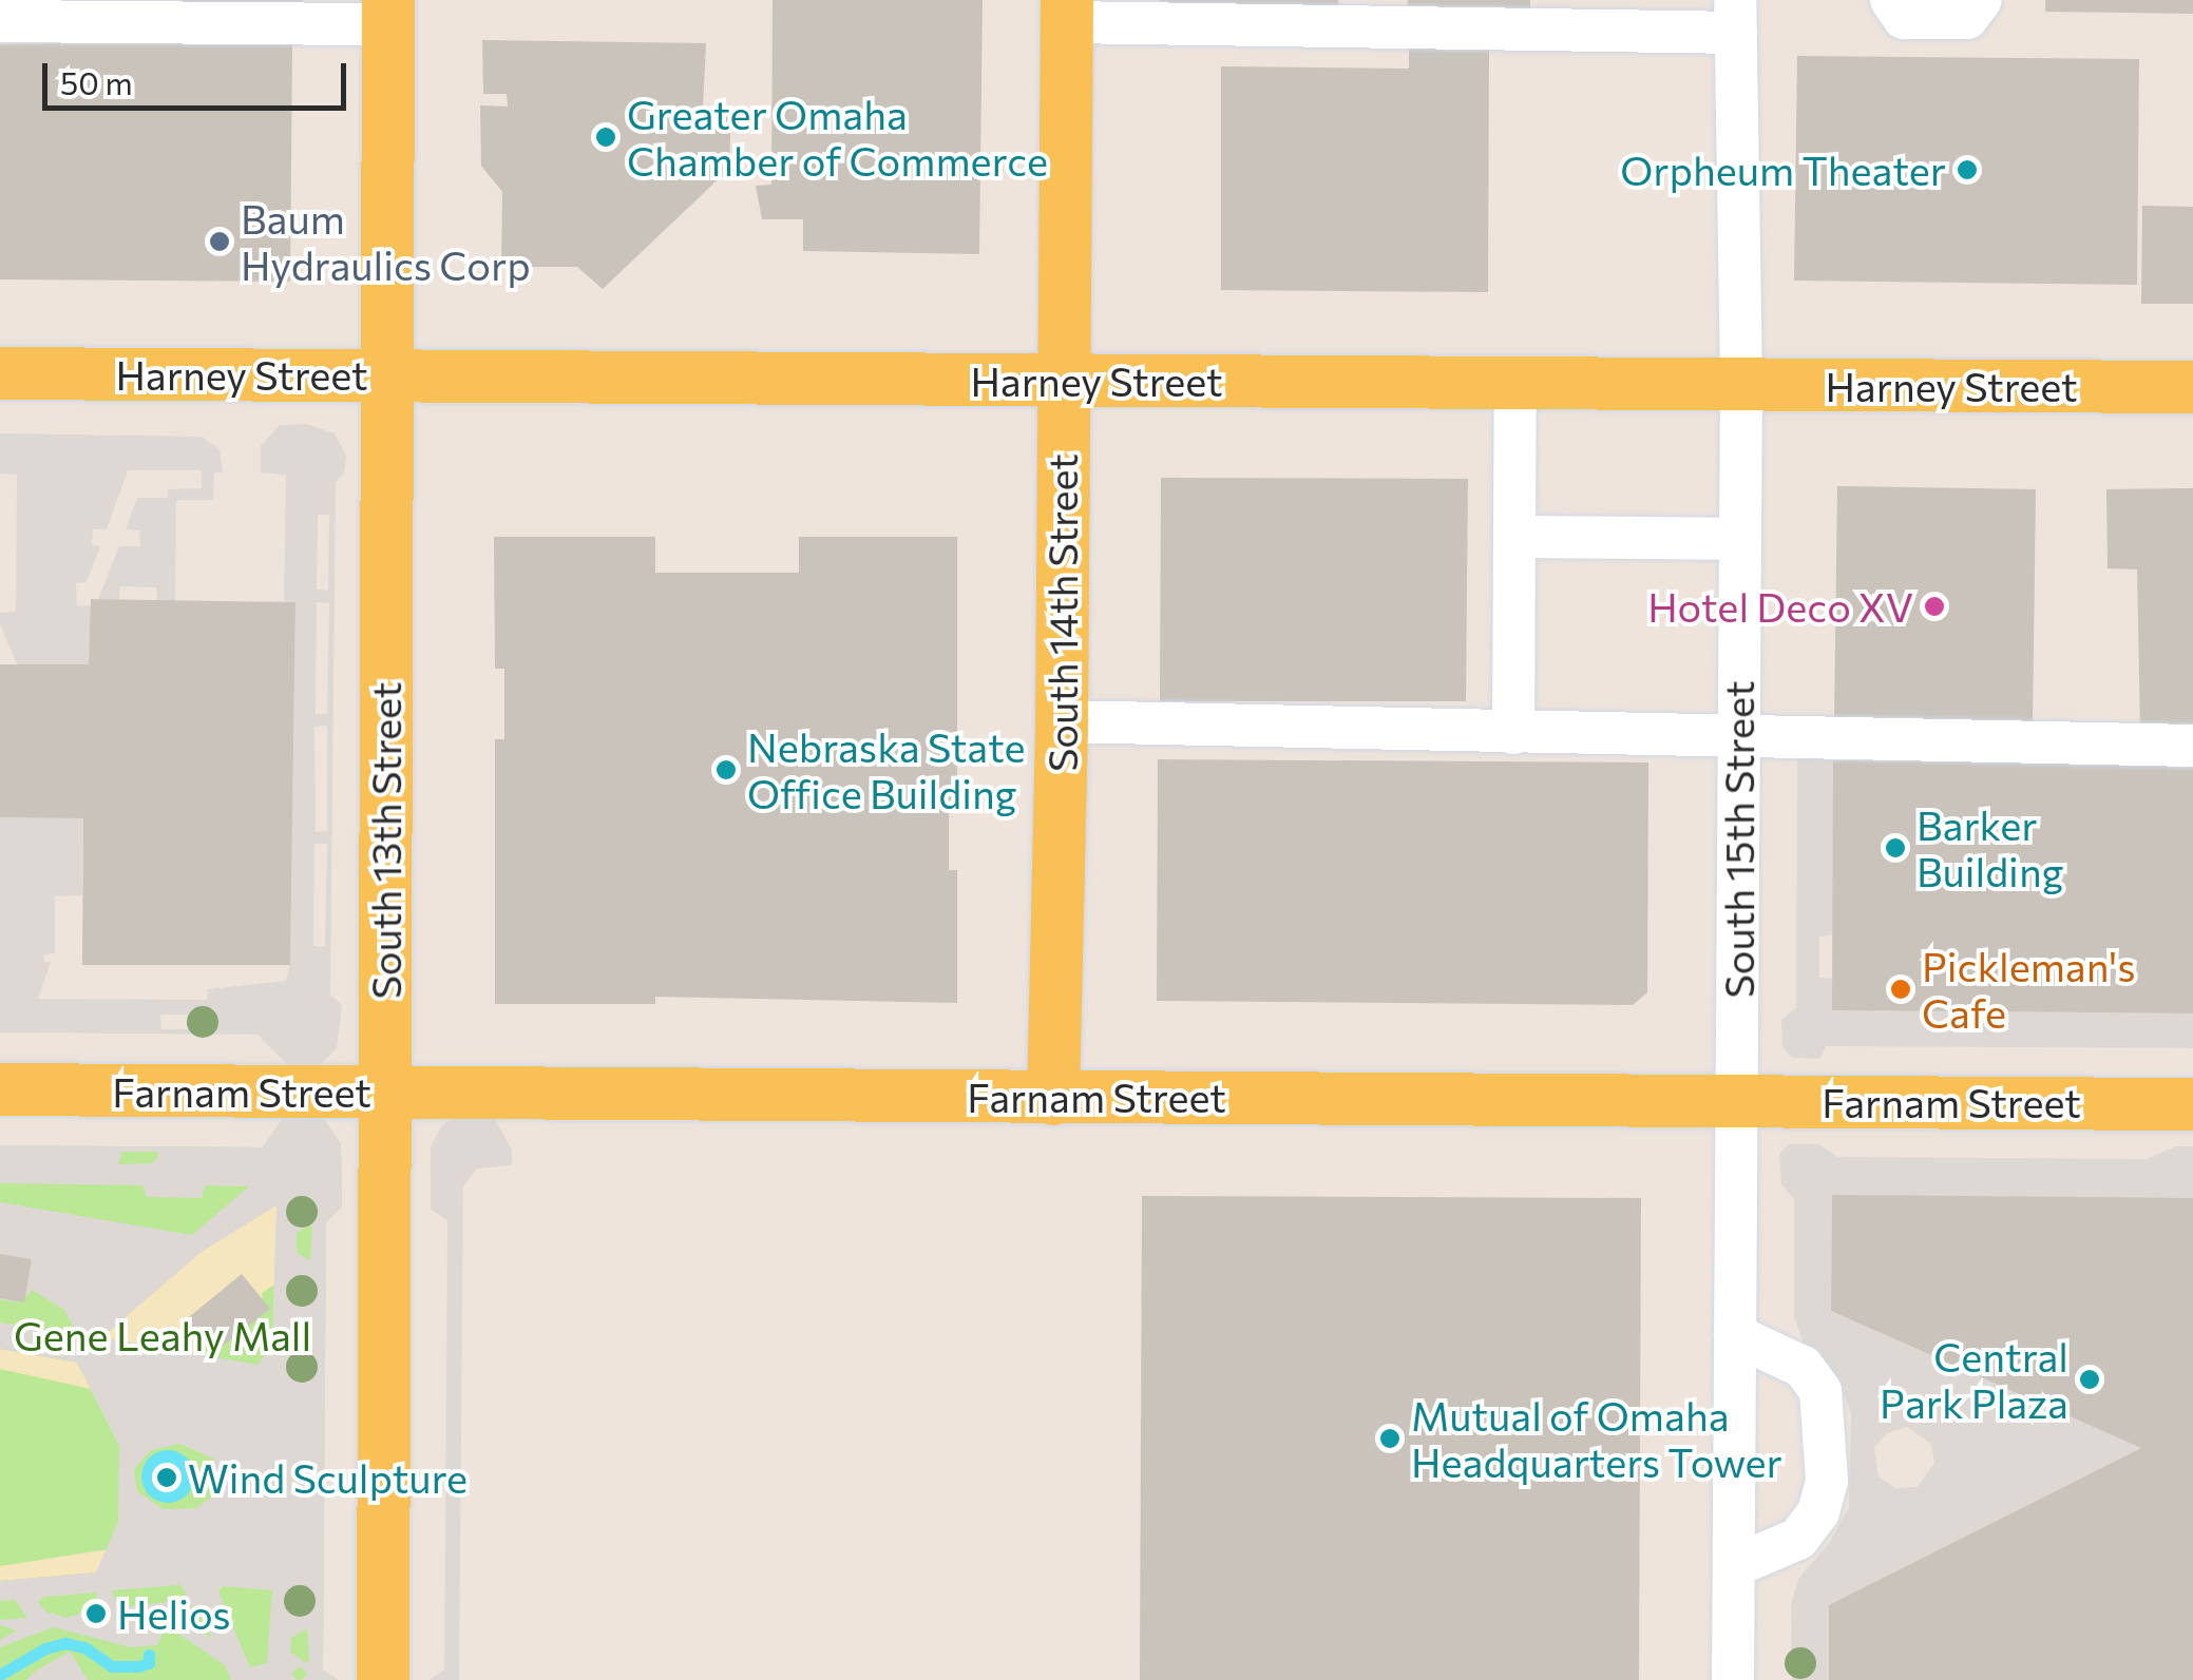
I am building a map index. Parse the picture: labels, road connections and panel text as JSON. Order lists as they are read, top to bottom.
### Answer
{
  "streets": {
    "main road": [
      "Harney Street",
      "South 14th Street",
      "South 13th Street",
      "Farnam Street"
    ],
    "street": ["South 15th Street"]
  },
  "crossings": [
    ["Harney Street", "South 14th Street"],
    ["Harney Street", "South 15th Street"],
    ["Harney Street", "South 13th Street"],
    ["South 14th Street", "Farnam Street"],
    ["South 15th Street", "Farnam Street"],
    ["South 13th Street", "Farnam Street"]
  ],
  "parks": ["Gene Leahy Mall"],
  "places": [
    "Greater Omaha Chamber of Commerce",
    "Orpheum Theater",
    "Baum Hydraulics Corp",
    "Hotel Deco XV",
    "Nebraska State Office Building",
    "Barker Building",
    "Pickleman's Cafe",
    "Central Park Plaza",
    "Mutual of Omaha Headquarters Tower",
    "Wind Sculpture",
    "Helios"
  ],
  "scale_bar": "50 m"
}
